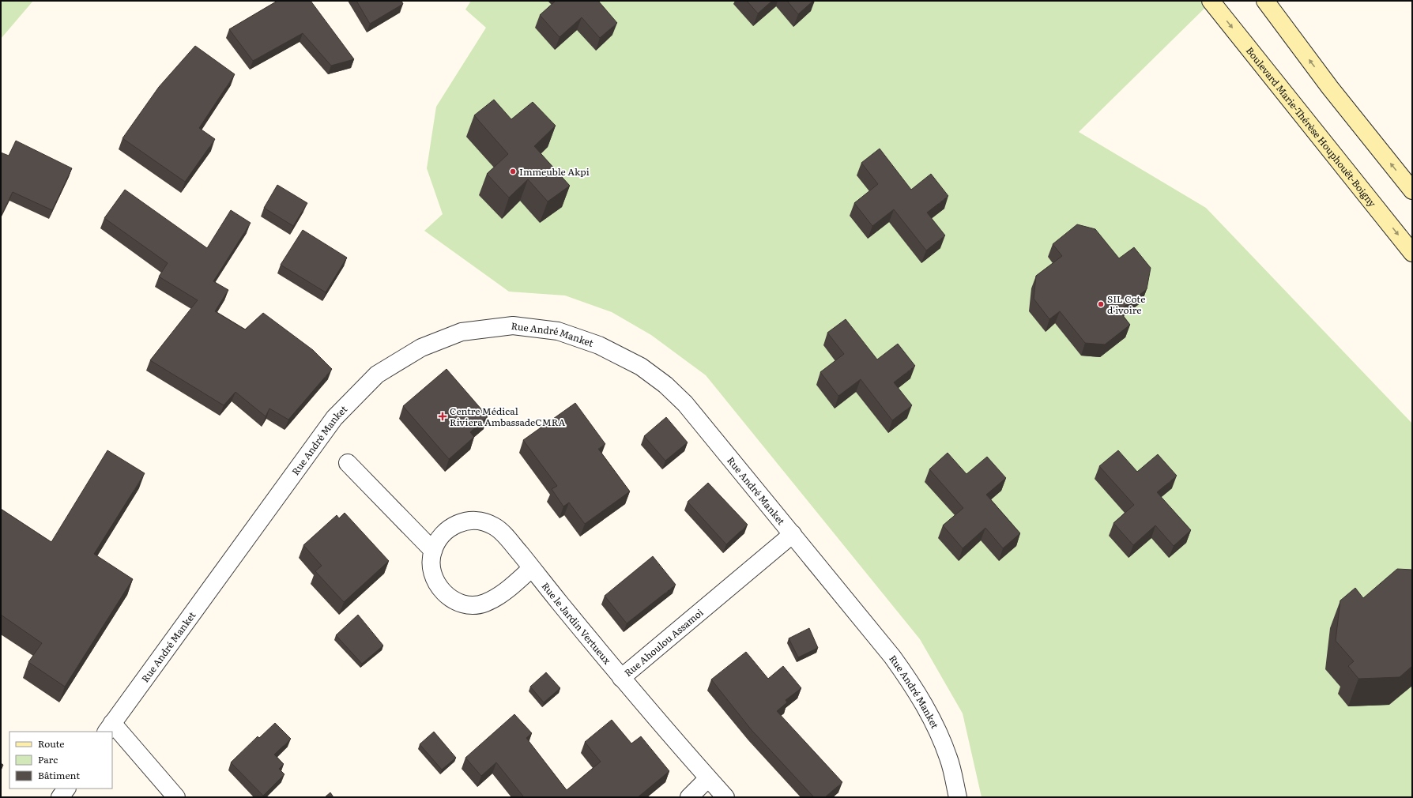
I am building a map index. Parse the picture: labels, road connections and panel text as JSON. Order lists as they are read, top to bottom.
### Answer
{
  "streets": {
    "main road": ["Boulevard Marie-Thérèse Houphouët-Boigny"],
    "street": ["Rue André Manket", "Rue le Jardin Vertueux", "Rue Ahoulou Assamoi"]
  },
  "crossings": [
    ["Rue André Manket", "Rue Ahoulou Assamoi"],
    ["Rue le Jardin Vertueux", "Rue Ahoulou Assamoi"]
  ],
  "places": {
    "other": ["Immeuble Akpi", "SIL Cote d'ivoire"],
    "health": ["Centre Médical Riviera AmbassadeCMRA"]
  },
  "legend": ["Route", "Parc", "Bâtiment"]
}
